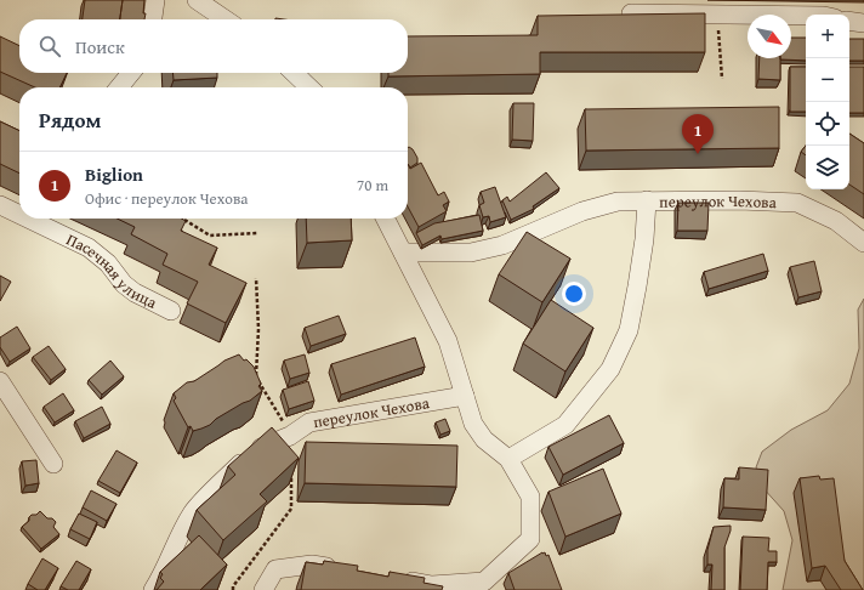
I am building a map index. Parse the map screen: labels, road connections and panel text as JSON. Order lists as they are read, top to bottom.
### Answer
{
  "streets": {
    "street": ["переулок Чехова", "Пасечная улица"]
  },
  "north": "bottom right",
  "page": {
    "map_buttons": ["+", "−"],
    "search": "Поиск",
    "heading": "Рядом",
    "pins": "1",
    "list": [
      {
        "mark": "1",
        "name": "Biglion",
        "note": "Офис · переулок Чехова",
        "value": "70 m"
      }
    ]
  }
}
